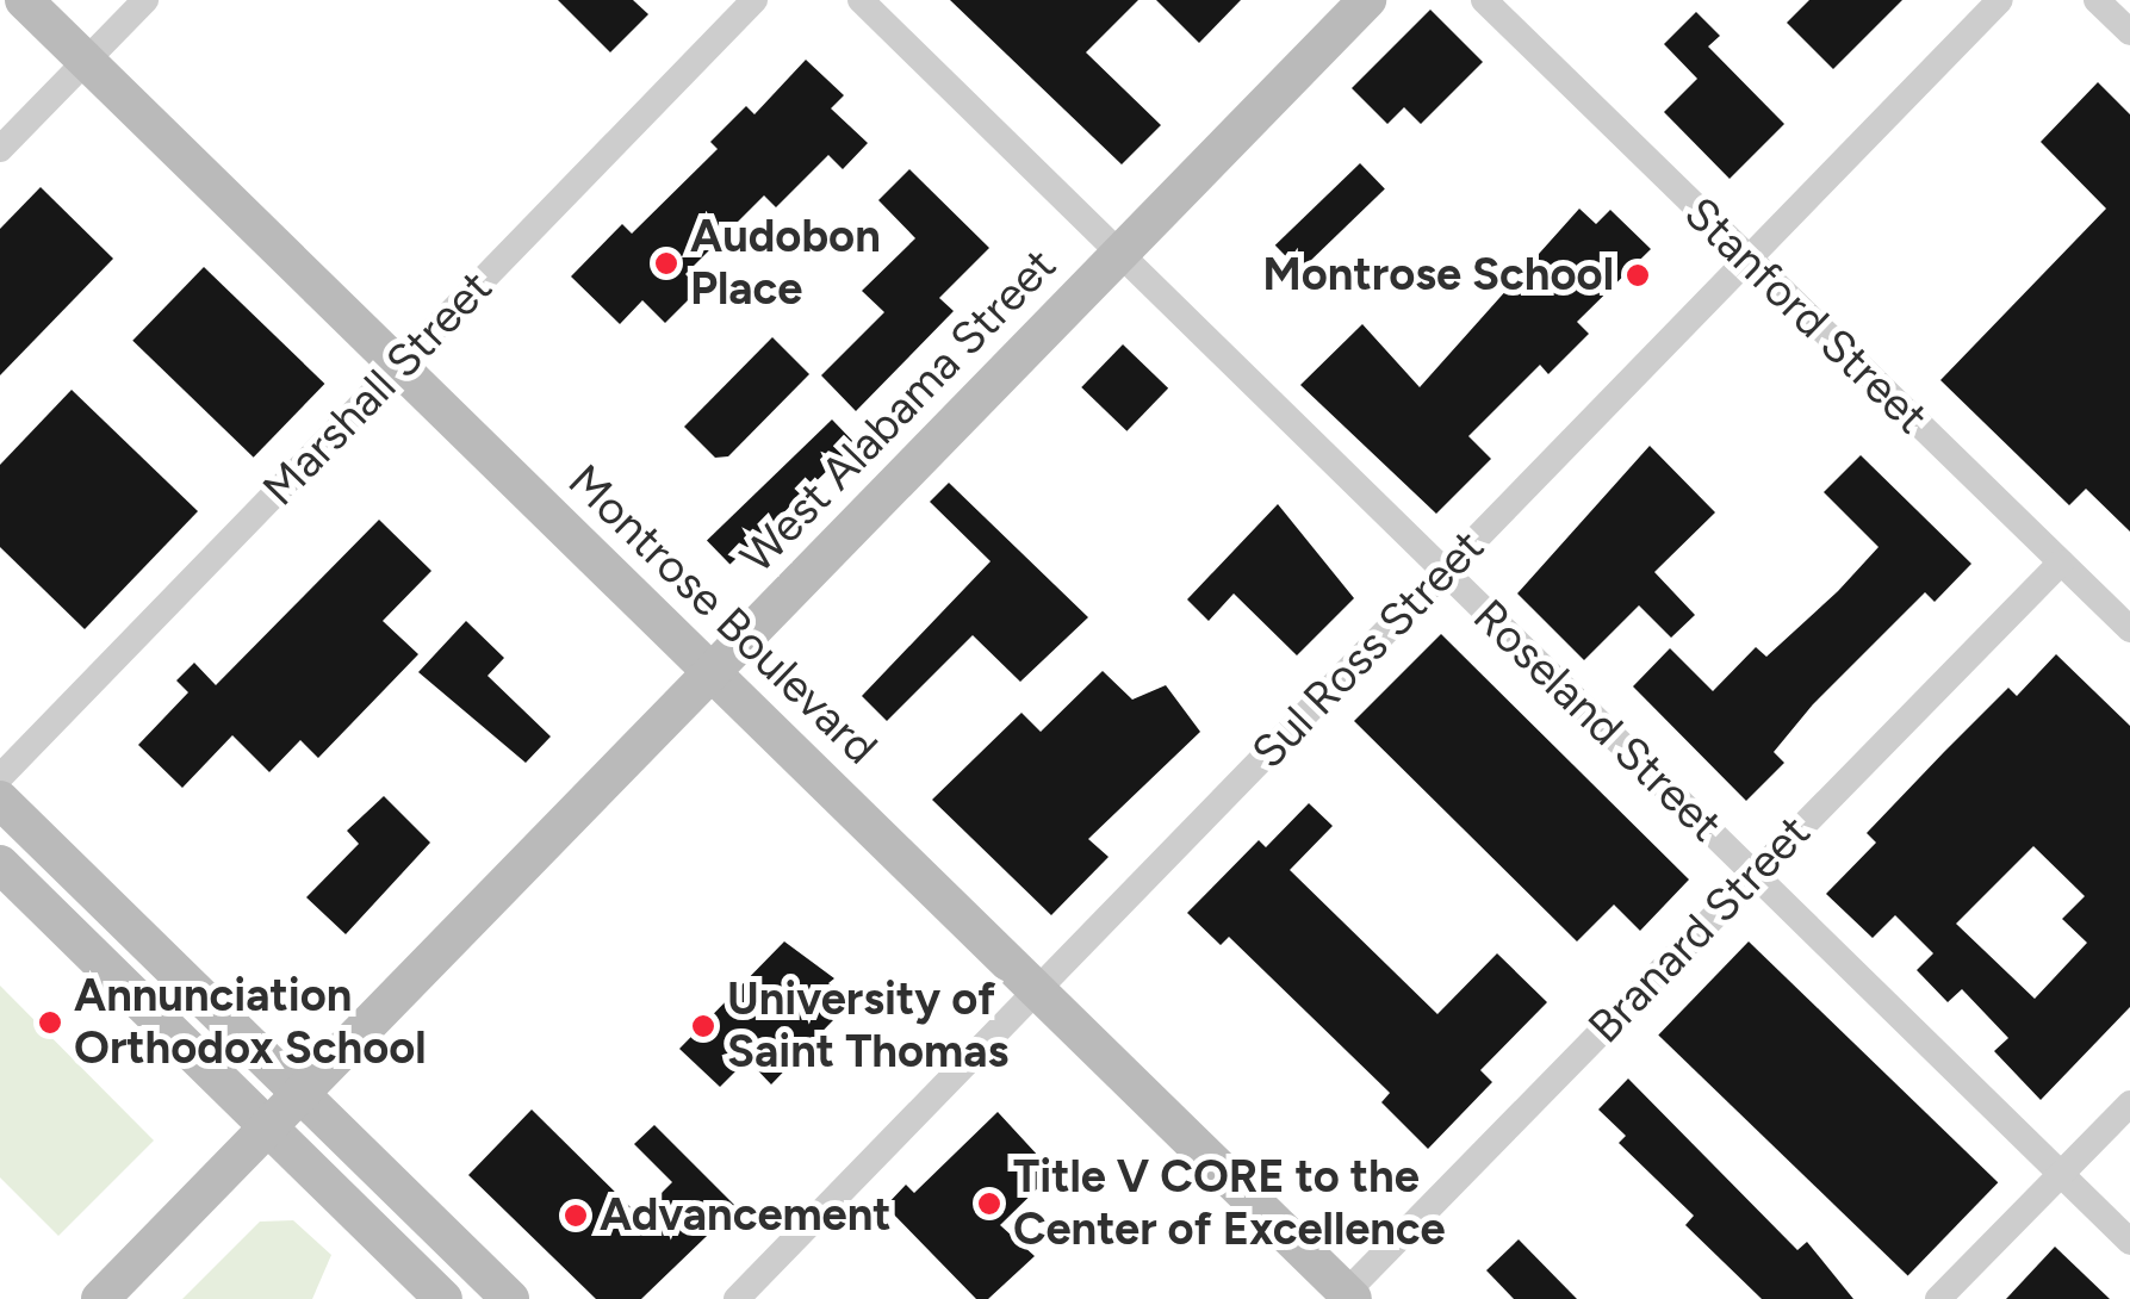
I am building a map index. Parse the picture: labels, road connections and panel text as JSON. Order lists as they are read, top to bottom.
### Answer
{
  "streets": {
    "street": [
      "Stanford Street",
      "Marshall Street",
      "West Alabama Street",
      "Montrose Boulevard",
      "Sul Ross Street",
      "Roseland Street",
      "Branard Street"
    ]
  },
  "crossings": [
    ["Stanford Street", "Sul Ross Street"],
    ["Stanford Street", "Branard Street"],
    ["Marshall Street", "Montrose Boulevard"],
    ["West Alabama Street", "Montrose Boulevard"],
    ["West Alabama Street", "Roseland Street"],
    ["Montrose Boulevard", "Sul Ross Street"],
    ["Montrose Boulevard", "Branard Street"],
    ["Sul Ross Street", "Roseland Street"],
    ["Roseland Street", "Branard Street"]
  ],
  "places": [
    "Audobon Place",
    "Montrose School",
    "Annunciation Orthodox School",
    "University of Saint Thomas",
    "Title V CORE to the Center of Excellence",
    "Advancement"
  ]
}
